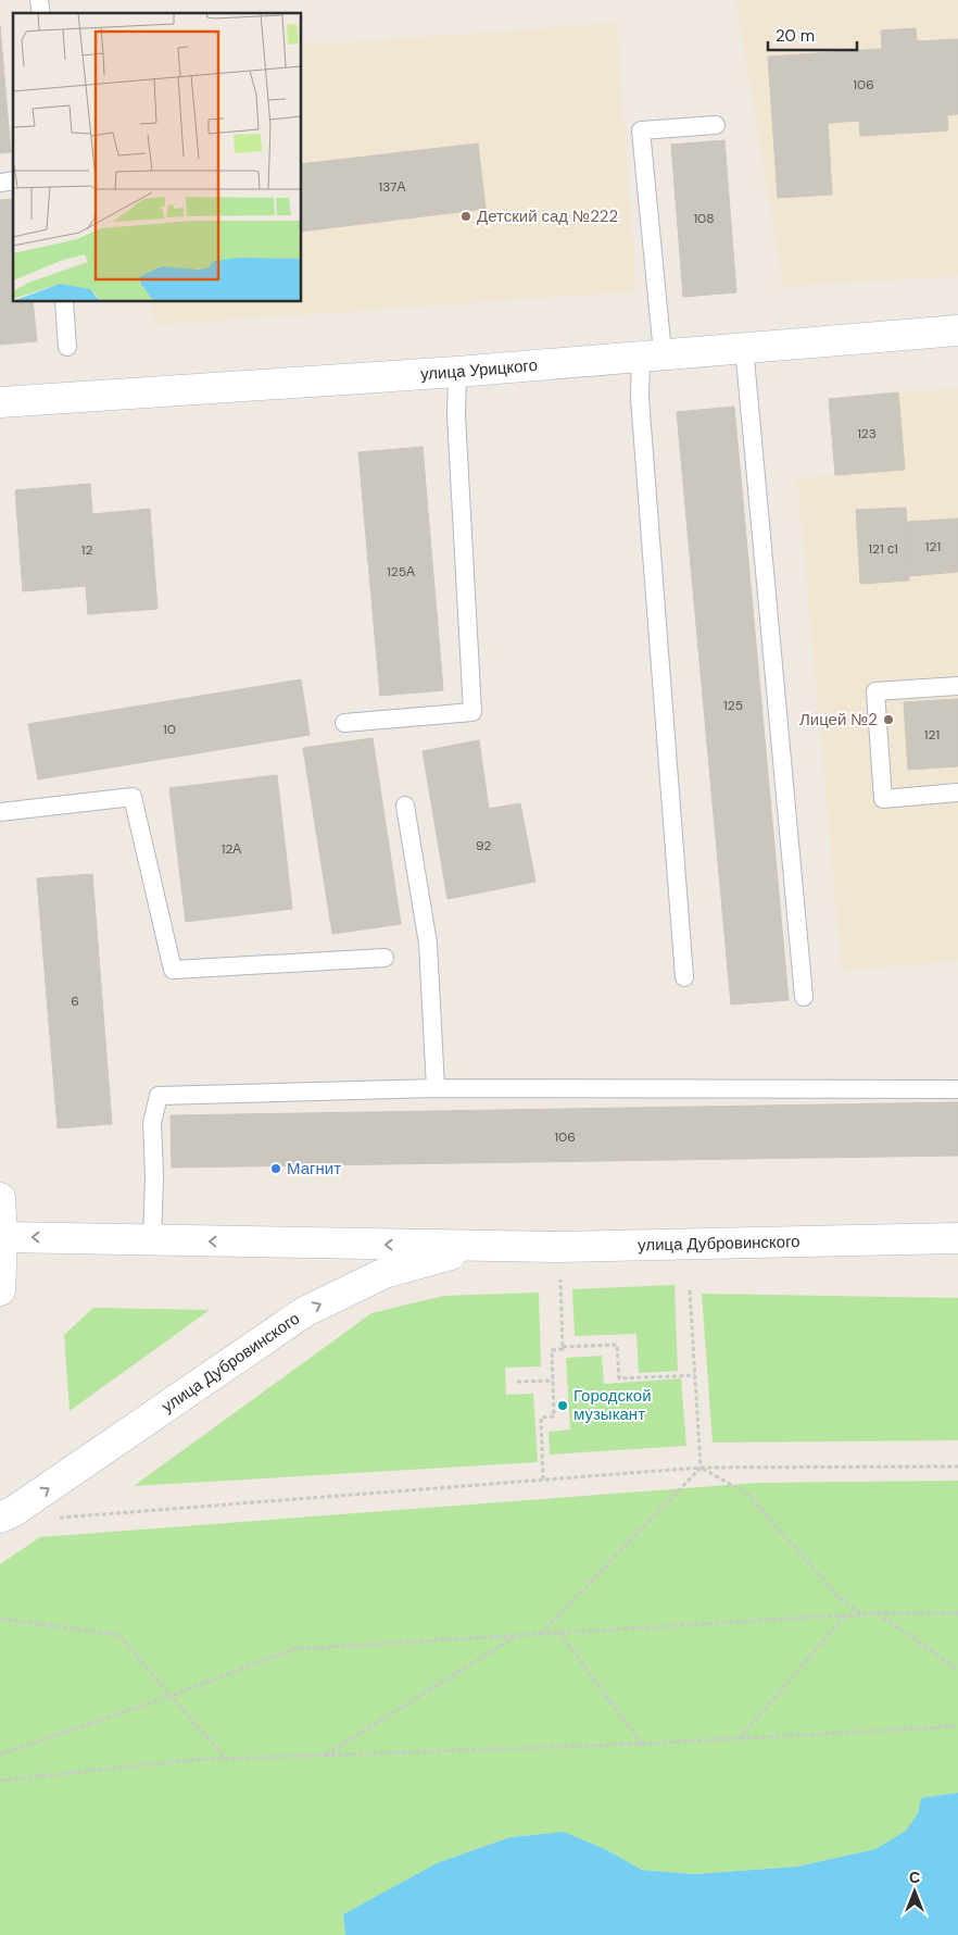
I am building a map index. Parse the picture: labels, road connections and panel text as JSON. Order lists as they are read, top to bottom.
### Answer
{
  "streets": {
    "main road": ["улица Урицкого", "улица Дубровинского"]
  },
  "places": [
    "Детский сад №222",
    "Лицей №2",
    "Магнит",
    "Городской музыкант"
  ],
  "house_numbers": [
    "106",
    "137А",
    "108",
    "123",
    "121",
    "121 с1",
    "12",
    "125А",
    "125",
    "10",
    "121",
    "92",
    "12А",
    "6",
    "106"
  ],
  "scale_bar": "20 m",
  "north": "top"
}
